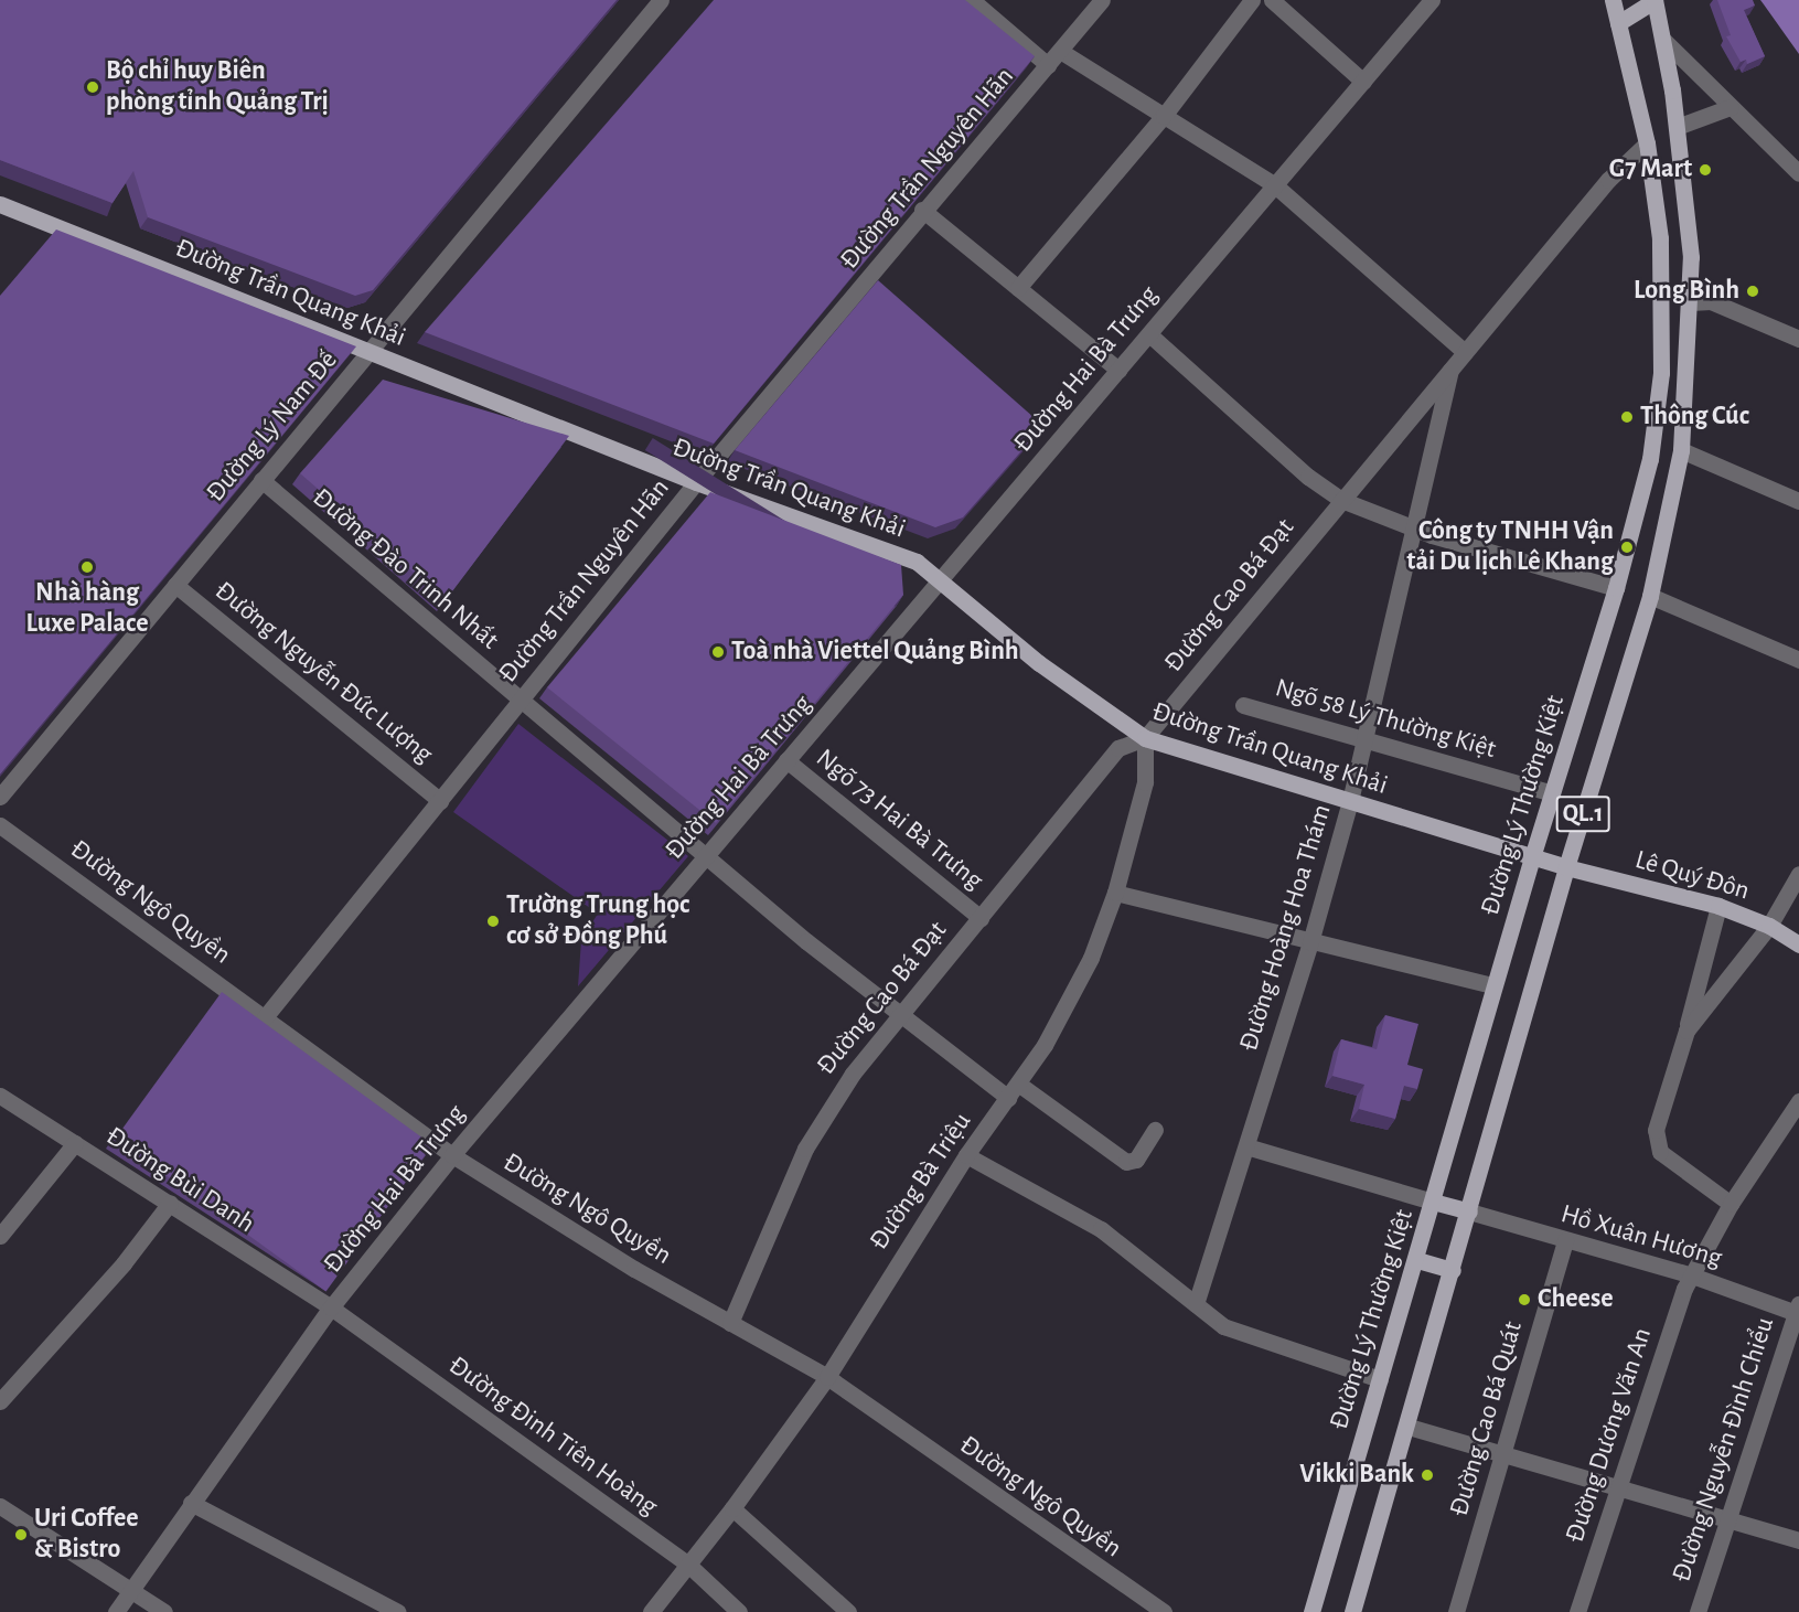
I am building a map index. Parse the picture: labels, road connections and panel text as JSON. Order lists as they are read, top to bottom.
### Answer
{
  "streets": {
    "main road": [
      "Đường Trần Quang Khải",
      "Đường Lý Thường Kiệt",
      "QL.1",
      "Lê Quý Đôn"
    ],
    "street": [
      "Đường Trần Nguyên Hãn",
      "Đường Hai Bà Trưng",
      "Đường Lý Nam Đế",
      "Đường Đào Trinh Nhất",
      "Đường Cao Bá Đạt",
      "Đường Nguyễn Đức Lượng",
      "Ngõ 58 Lý Thường Kiệt",
      "Ngõ 73 Hai Bà Trưng",
      "Đường Ngô Quyền",
      "Đường Hoàng Hoa Thám",
      "Đường Bùi Danh",
      "Đường Bà Triệu",
      "Hồ Xuân Hương",
      "Đường Cao Bá Quát",
      "Đường Dương Văn An",
      "Đường Đinh Tiên Hoàng",
      "Đường Nguyễn Đình Chiểu"
    ]
  },
  "crossings": [
    ["Đường Trần Nguyên Hãn", "Đường Trần Quang Khải"],
    ["Đường Trần Nguyên Hãn", "Đường Đào Trinh Nhất"],
    ["Đường Trần Nguyên Hãn", "Đường Nguyễn Đức Lượng"],
    ["Đường Trần Nguyên Hãn", "Đường Ngô Quyền"],
    ["Đường Trần Quang Khải", "Đường Hai Bà Trưng"],
    ["Đường Trần Quang Khải", "Đường Lý Nam Đế"],
    ["Đường Trần Quang Khải", "Đường Cao Bá Đạt"],
    ["Đường Trần Quang Khải", "Đường Lý Thường Kiệt"],
    ["Đường Trần Quang Khải", "QL.1"],
    ["Đường Trần Quang Khải", "Lê Quý Đôn"],
    ["Đường Trần Quang Khải", "Đường Hoàng Hoa Thám"],
    ["Đường Trần Quang Khải", "Đường Bà Triệu"],
    ["Đường Hai Bà Trưng", "Đường Đào Trinh Nhất"],
    ["Đường Hai Bà Trưng", "Ngõ 73 Hai Bà Trưng"],
    ["Đường Hai Bà Trưng", "Đường Ngô Quyền"],
    ["Đường Hai Bà Trưng", "Đường Bùi Danh"],
    ["Đường Hai Bà Trưng", "Đường Đinh Tiên Hoàng"],
    ["Đường Lý Nam Đế", "Đường Đào Trinh Nhất"],
    ["Đường Lý Nam Đế", "Đường Nguyễn Đức Lượng"],
    ["Đường Đào Trinh Nhất", "Đường Cao Bá Đạt"],
    ["Đường Đào Trinh Nhất", "Đường Bà Triệu"],
    ["Đường Cao Bá Đạt", "Đường Lý Thường Kiệt"],
    ["Đường Cao Bá Đạt", "Ngõ 73 Hai Bà Trưng"],
    ["Đường Cao Bá Đạt", "Đường Ngô Quyền"],
    ["Đường Cao Bá Đạt", "Đường Hoàng Hoa Thám"],
    ["Đường Cao Bá Đạt", "Đường Bà Triệu"],
    ["Ngõ 58 Lý Thường Kiệt", "Đường Lý Thường Kiệt"],
    ["Ngõ 58 Lý Thường Kiệt", "Đường Hoàng Hoa Thám"],
    ["QL.1", "Lê Quý Đôn"],
    ["QL.1", "Hồ Xuân Hương"],
    ["Đường Ngô Quyền", "Đường Bà Triệu"],
    ["Đường Bùi Danh", "Đường Đinh Tiên Hoàng"],
    ["Đường Bà Triệu", "Đường Đinh Tiên Hoàng"],
    ["Hồ Xuân Hương", "Đường Cao Bá Quát"],
    ["Hồ Xuân Hương", "Đường Dương Văn An"],
    ["Hồ Xuân Hương", "Đường Nguyễn Đình Chiểu"]
  ],
  "places": [
    "Bộ chỉ huy Biên phòng tỉnh Quảng Trị",
    "G7 Mart",
    "Long Bình",
    "Thông Cúc",
    "Công ty TNHH Vận tải Du lịch Lê Khang",
    "Nhà hàng Luxe Palace",
    "Toà nhà Viettel Quảng Bình",
    "Trường Trung học cơ sở Đồng Phú",
    "Cheese",
    "Vikki Bank",
    "Uri Coffee & Bistro"
  ]
}
